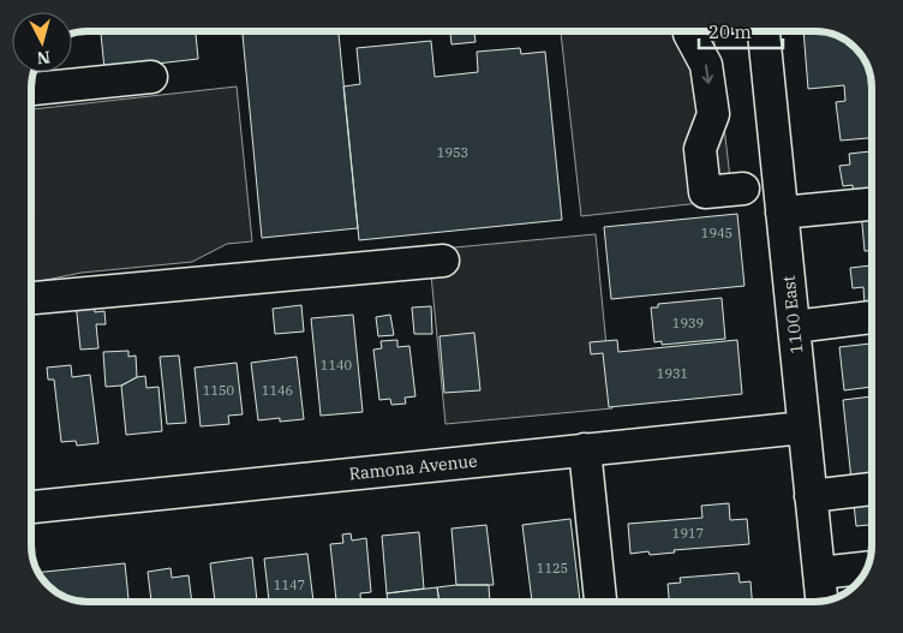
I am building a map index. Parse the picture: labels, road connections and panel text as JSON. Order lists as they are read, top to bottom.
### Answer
{
  "streets": {
    "street": ["1100 East", "Ramona Avenue"]
  },
  "crossings": [
    ["1100 East", "Ramona Avenue"]
  ],
  "house_numbers": [
    "1953",
    "1945",
    "1939",
    "1140",
    "1931",
    "1150",
    "1146",
    "1917",
    "1125",
    "1147"
  ],
  "scale_bar": "20 m",
  "north": "bottom"
}
